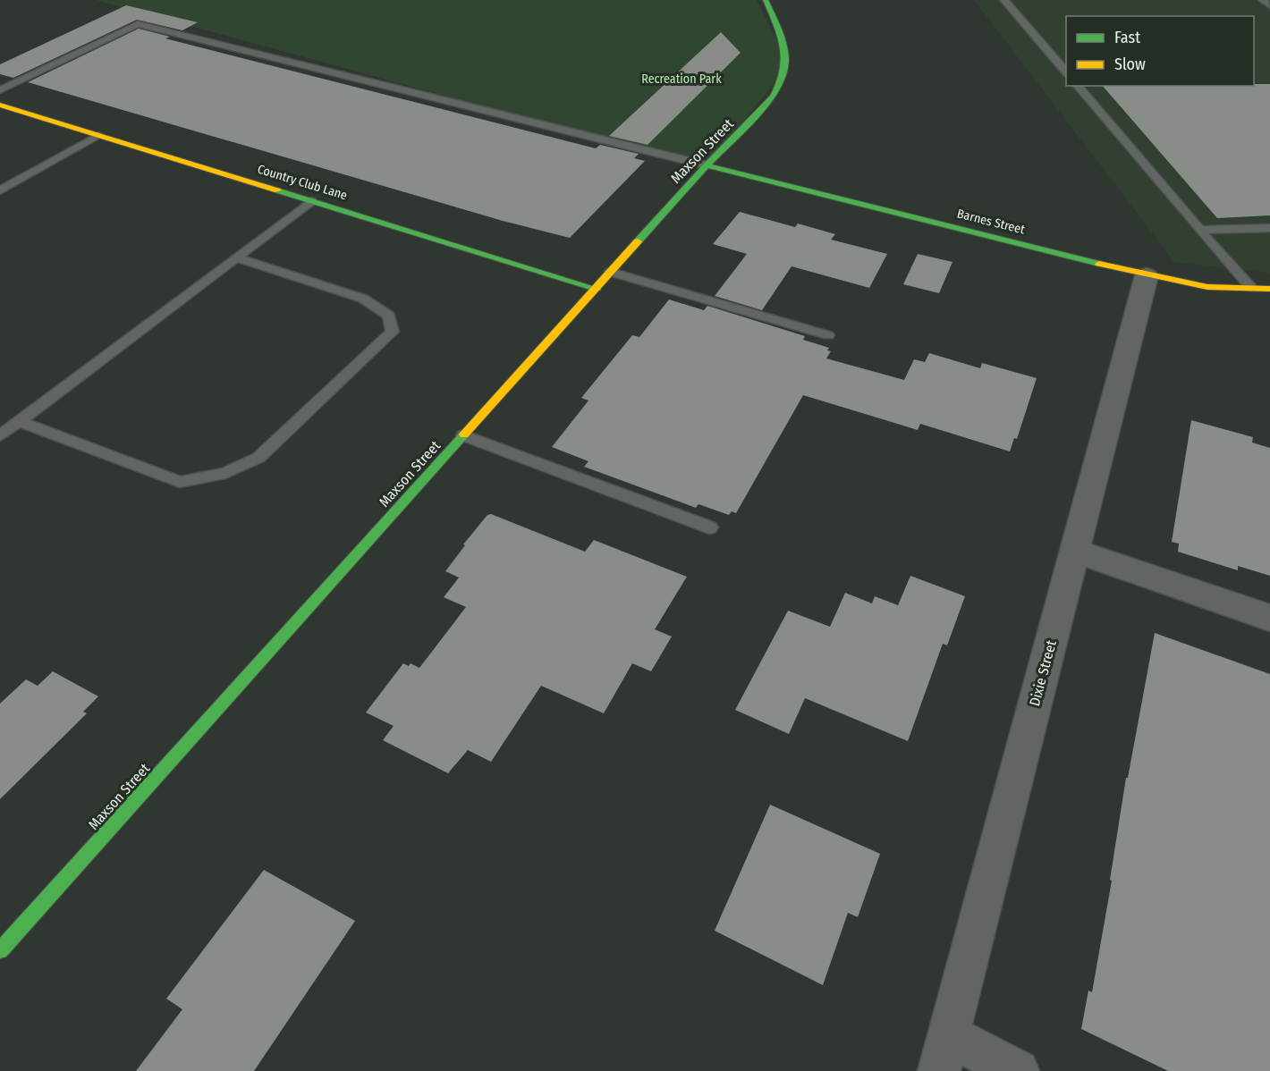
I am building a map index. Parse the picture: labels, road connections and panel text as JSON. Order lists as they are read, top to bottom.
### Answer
{
  "streets": {
    "street": [
      "Maxson Street",
      "Country Club Lane",
      "Barnes Street",
      "Dixie Street"
    ]
  },
  "crossings": [
    ["Maxson Street", "Country Club Lane"],
    ["Maxson Street", "Barnes Street"],
    ["Barnes Street", "Dixie Street"]
  ],
  "parks": ["Recreation Park"],
  "legend": ["Fast", "Slow"]
}
